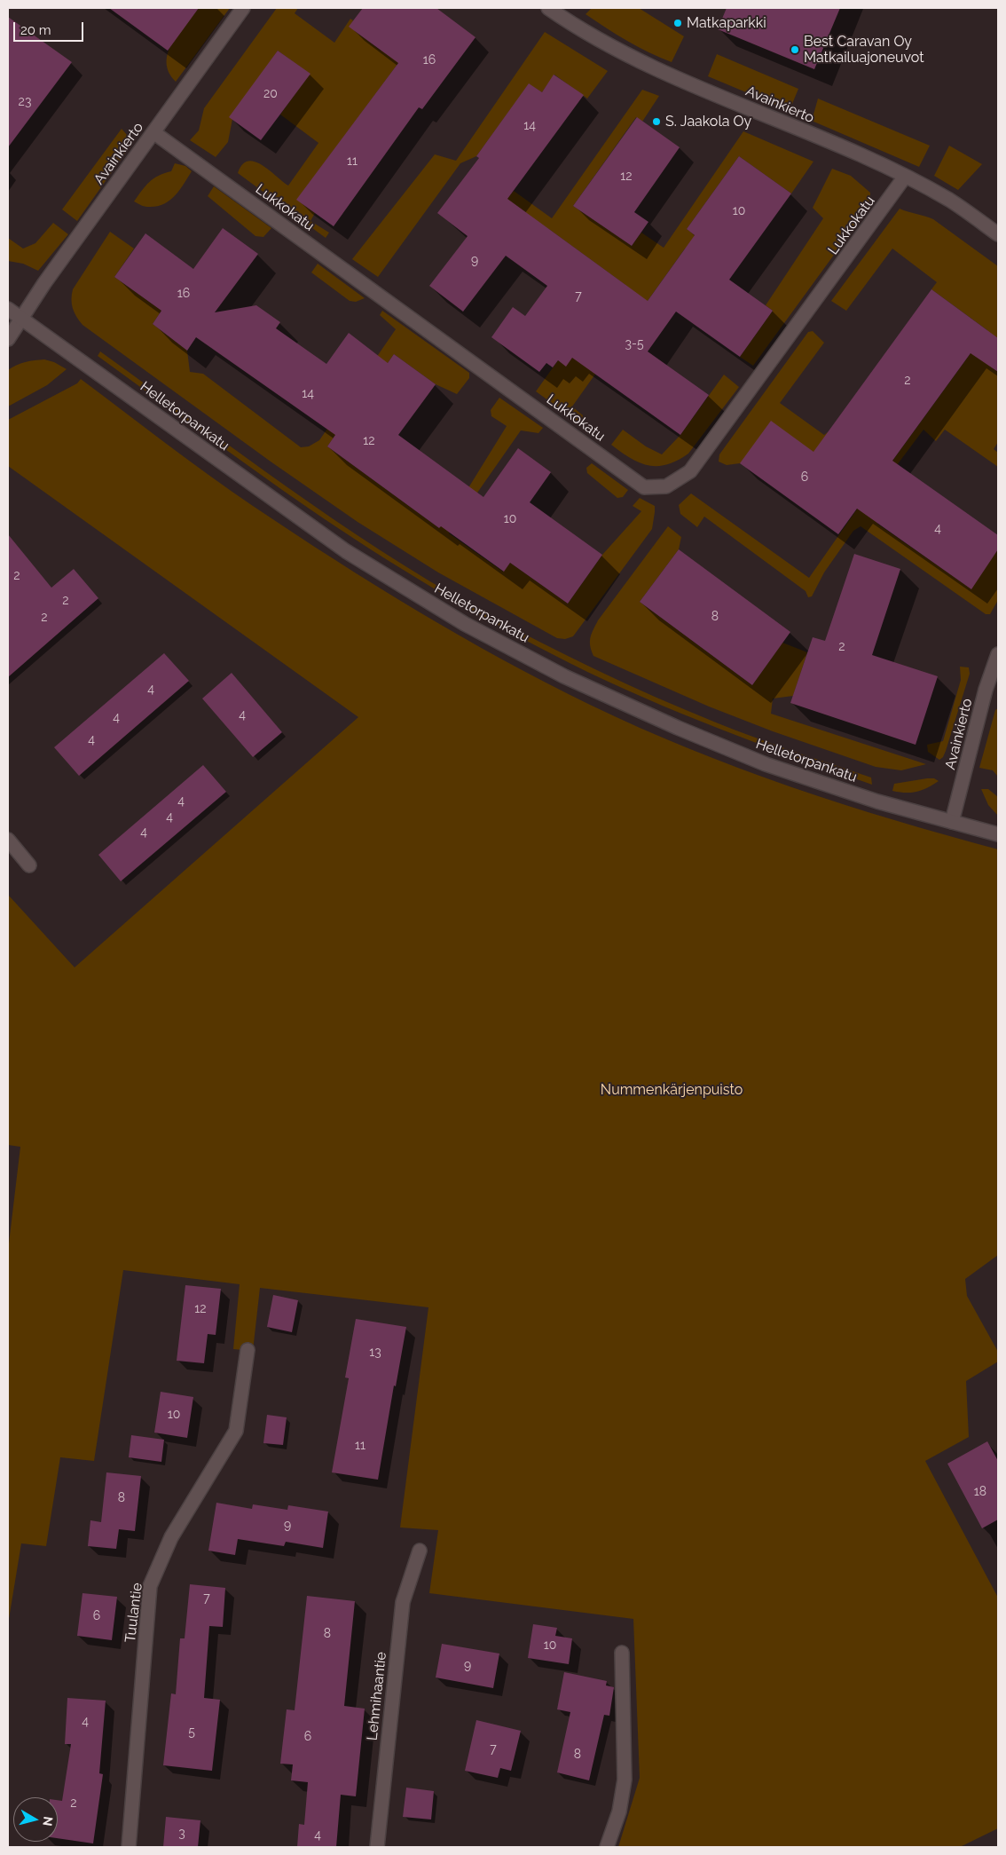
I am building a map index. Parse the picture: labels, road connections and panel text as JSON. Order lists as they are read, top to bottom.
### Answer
{
  "streets": {
    "street": [
      "Avainkierto",
      "Lukkokatu",
      "Helletorpankatu",
      "Tuulantie",
      "Lehmihaantie"
    ]
  },
  "crossings": [
    ["Avainkierto", "Lukkokatu"],
    ["Avainkierto", "Helletorpankatu"]
  ],
  "parks": ["Nummenkärjenpuisto"],
  "places": ["Matkaparkki", "Best Caravan Oy Matkailuajoneuvot", "S. Jaakola Oy"],
  "house_numbers": [
    "16",
    "20",
    "23",
    "14",
    "11",
    "12",
    "10",
    "9",
    "16",
    "7",
    "3-5",
    "2",
    "14",
    "12",
    "6",
    "10",
    "4",
    "2",
    "2",
    "8",
    "2",
    "2",
    "4",
    "4",
    "4",
    "4",
    "4",
    "4",
    "4",
    "12",
    "13",
    "10",
    "11",
    "18",
    "8",
    "9",
    "7",
    "6",
    "8",
    "10",
    "9",
    "4",
    "5",
    "6",
    "7",
    "8",
    "2",
    "3",
    "4"
  ],
  "scale_bar": "20 m",
  "north": "right"
}
